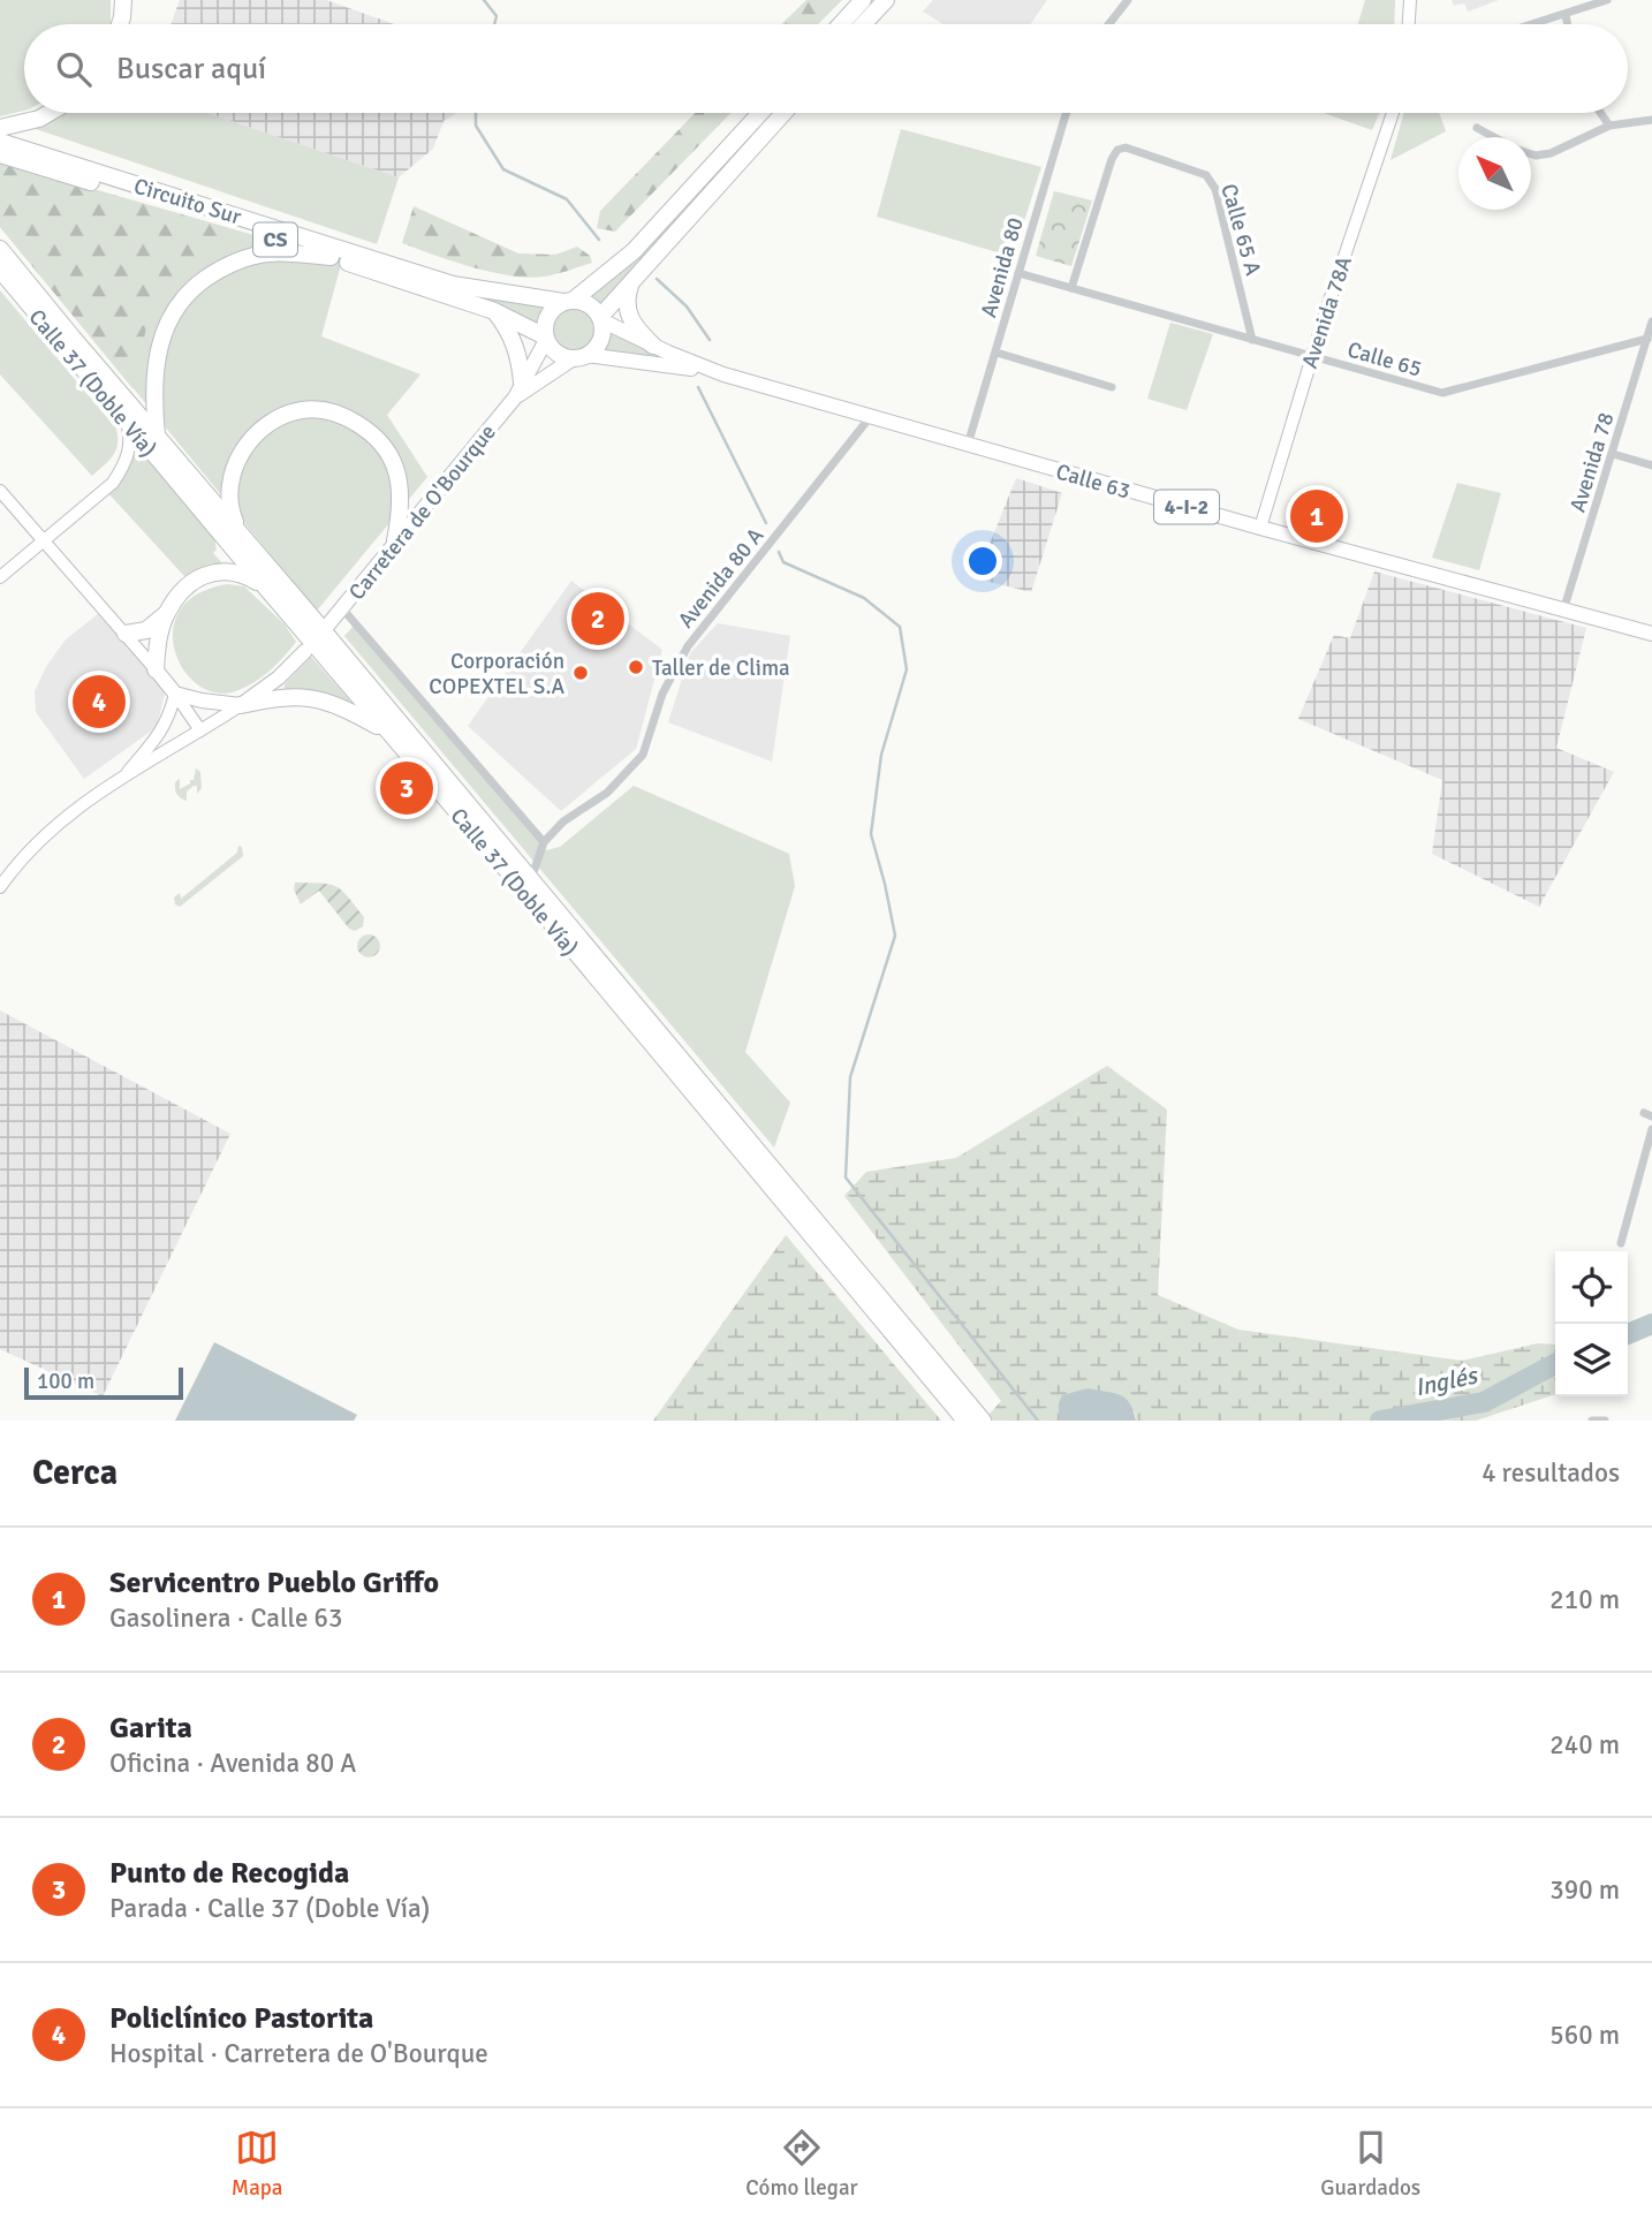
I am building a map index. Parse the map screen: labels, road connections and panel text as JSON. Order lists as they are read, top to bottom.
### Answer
{
  "streets": {
    "highway": ["Circuito Sur", "CS", "Calle 37 (Doble Vía)"],
    "main road": ["Calle 63", "4-I-2", "Carretera de O'Bourque"],
    "street": [
      "Calle 65 A",
      "Avenida 80",
      "Avenida 78A",
      "Calle 65",
      "Avenida 78",
      "Avenida 80 A"
    ]
  },
  "crossings": [
    ["Circuito Sur", "CS"],
    ["Circuito Sur", "Calle 63"],
    ["Circuito Sur", "Carretera de O'Bourque"],
    ["Calle 65 A", "Calle 65"],
    ["CS", "Calle 63"],
    ["CS", "Carretera de O'Bourque"],
    ["Avenida 80", "Calle 65"],
    ["Avenida 80", "Calle 63"],
    ["Avenida 78A", "Calle 65"],
    ["Avenida 78A", "Calle 63"],
    ["Calle 65", "Avenida 78"],
    ["Calle 37 (Doble Vía)", "Avenida 80 A"],
    ["Avenida 78", "Calle 63"],
    ["Calle 63", "Carretera de O'Bourque"],
    ["Calle 63", "Avenida 80 A"]
  ],
  "water": ["Inglés"],
  "places": ["Taller de Clima", "Corporación COPEXTEL S.A"],
  "scale_bar": "100 m",
  "north": "top left",
  "page": {
    "search": "Buscar aquí",
    "pins": [
      "1",
      "2",
      "4",
      "3"
    ],
    "scale": "100 m",
    "heading": ["Cerca", "4 resultados"],
    "list": [
      {
        "mark": "1",
        "name": "Servicentro Pueblo Griffo",
        "note": "Gasolinera · Calle 63",
        "value": "210 m"
      },
      {
        "mark": "2",
        "name": "Garita",
        "note": "Oficina · Avenida 80 A",
        "value": "240 m"
      },
      {
        "mark": "3",
        "name": "Punto de Recogida",
        "note": "Parada · Calle 37 (Doble Vía)",
        "value": "390 m"
      },
      {
        "mark": "4",
        "name": "Policlínico Pastorita",
        "note": "Hospital · Carretera de O'Bourque",
        "value": "560 m"
      }
    ],
    "nav": ["Mapa", "Cómo llegar", "Guardados"]
  }
}
